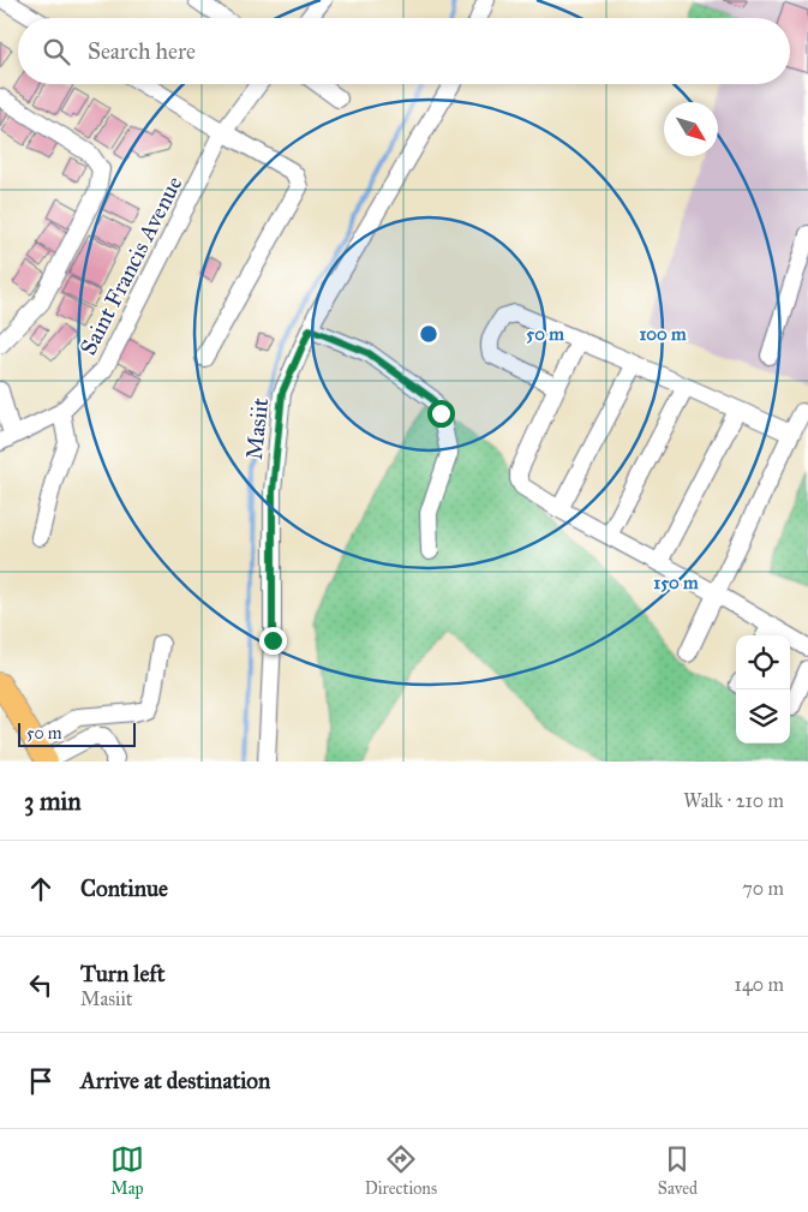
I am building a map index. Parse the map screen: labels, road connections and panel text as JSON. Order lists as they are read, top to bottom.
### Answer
{
  "streets": {
    "street": ["Saint Francis Avenue", "Masiit"]
  },
  "scale_bar": "50 m",
  "north": "bottom right",
  "page": {
    "search": "Search here",
    "scale": "50 m",
    "heading": ["3 min", "Walk · 210 m"],
    "list": [
      ["Continue", "70 m"],
      ["Turn left", "Masiit", "140 m"],
      "Arrive at destination"
    ],
    "nav": ["Map", "Directions", "Saved"]
  },
  "rings": ["50 m", "100 m", "150 m"]
}
